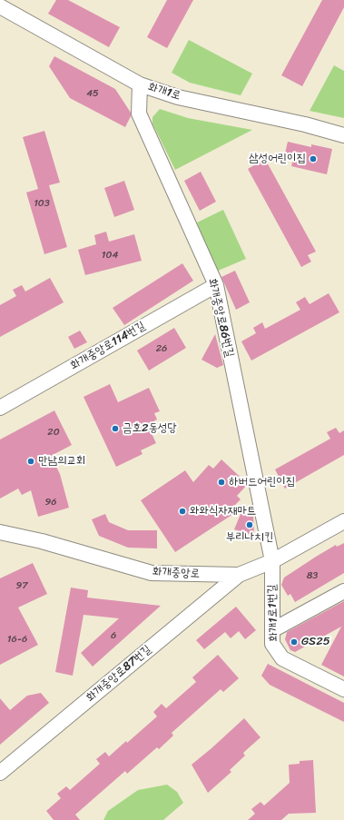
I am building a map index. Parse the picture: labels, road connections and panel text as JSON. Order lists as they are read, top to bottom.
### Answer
{
  "streets": {
    "street": [
      "화개1로",
      "화개중앙로86번길",
      "화개중앙로114번길",
      "화개중앙로",
      "화개1로1번길",
      "화개중앙로87번길"
    ]
  },
  "crossings": [
    ["화개1로", "화개중앙로86번길"],
    ["화개중앙로86번길", "화개중앙로114번길"],
    ["화개중앙로86번길", "화개중앙로"],
    ["화개중앙로86번길", "화개1로1번길"],
    ["화개중앙로", "화개1로1번길"],
    ["화개중앙로", "화개중앙로87번길"]
  ],
  "places": [
    "삼성어린이집",
    "금호2동성당",
    "만남의교회",
    "하버드어린이집",
    "와와식자재마트",
    "부리나치킨",
    "GS25"
  ],
  "house_numbers": [
    "45",
    "103",
    "104",
    "26",
    "20",
    "96",
    "83",
    "97",
    "6",
    "16-6"
  ]
}
